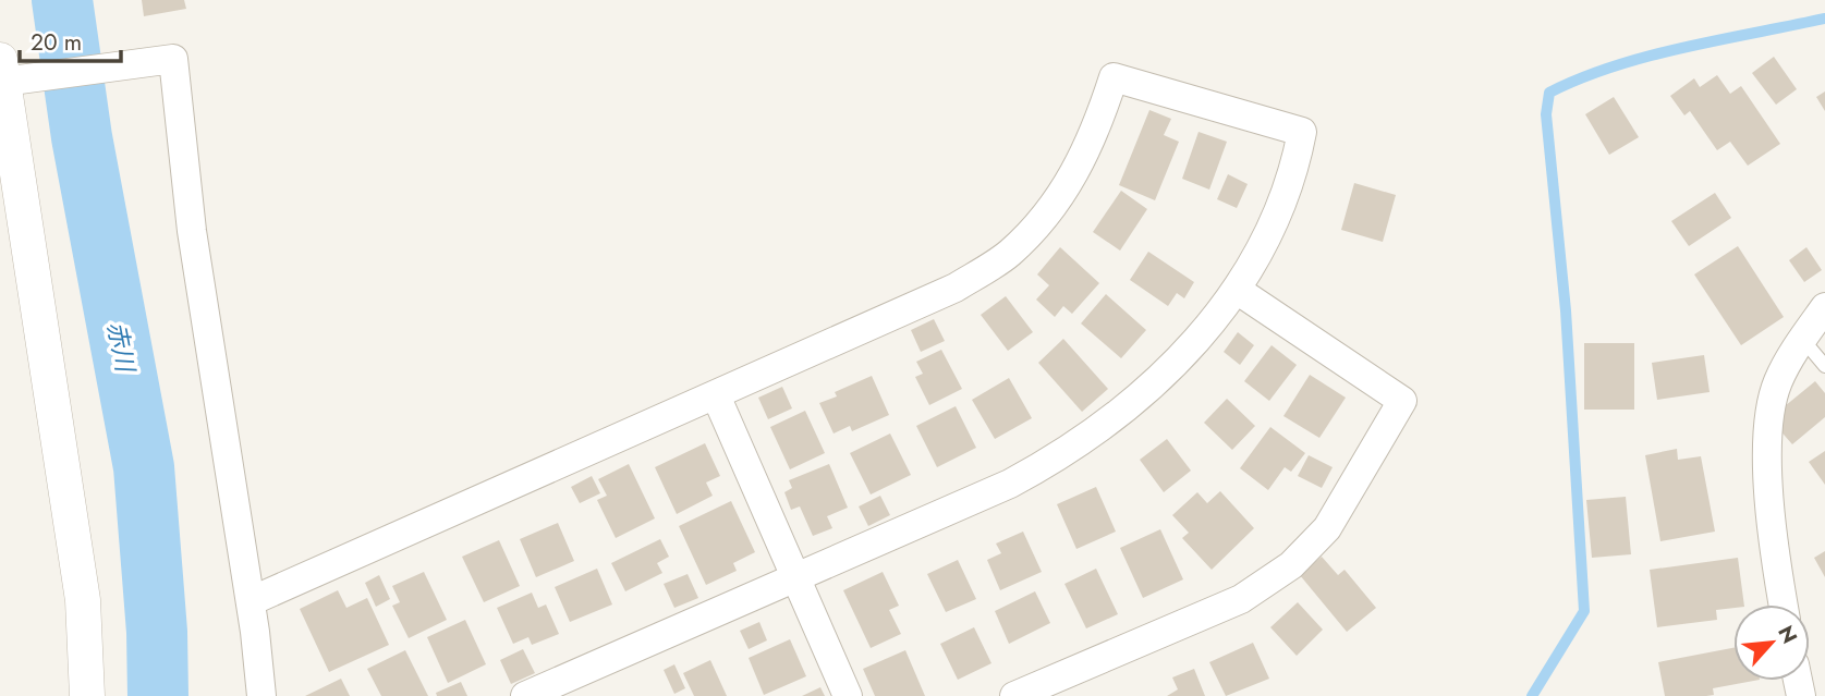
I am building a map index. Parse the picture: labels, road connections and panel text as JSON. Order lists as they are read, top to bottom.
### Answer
{
  "water": ["赤川"],
  "scale_bar": "20 m",
  "north": "top right"
}
